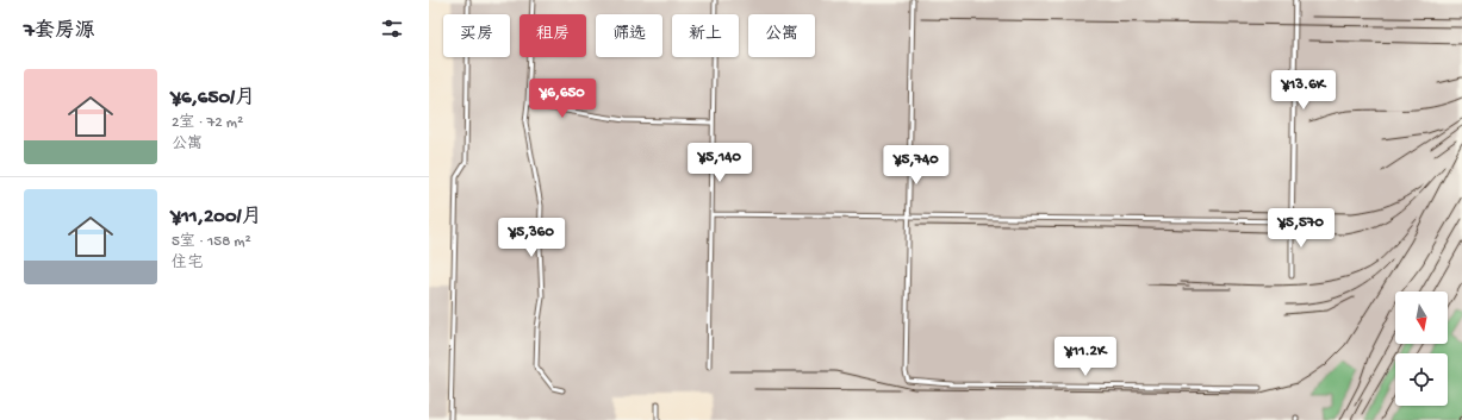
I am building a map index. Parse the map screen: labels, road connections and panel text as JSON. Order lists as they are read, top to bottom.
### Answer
{
  "north": "bottom",
  "page": {
    "heading": "7套房源",
    "chip": [
      "买房",
      "租房",
      "筛选",
      "新上",
      "公寓"
    ],
    "list": [
      {
        "name": "¥6,650/月",
        "note": "2室 · 72 m² · 公寓"
      },
      {
        "name": "¥11,200/月",
        "note": "5室 · 158 m² · 住宅"
      }
    ],
    "price": [
      "¥13.6K",
      "¥6,650",
      "¥5,140",
      "¥5,740",
      "¥5,570",
      "¥5,360",
      "¥11.2K"
    ]
  }
}
